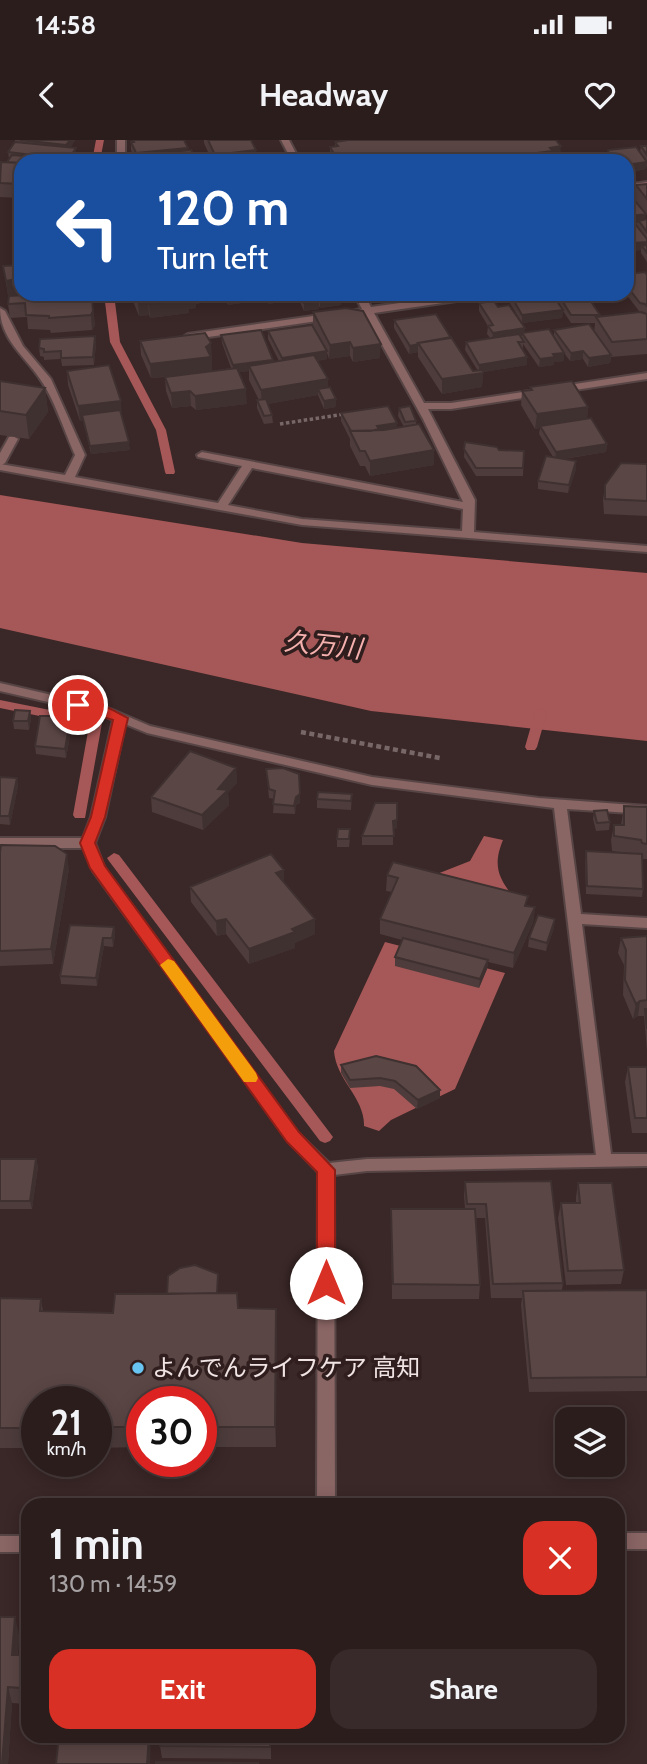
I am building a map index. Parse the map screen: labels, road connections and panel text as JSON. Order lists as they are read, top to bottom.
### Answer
{
  "water": ["久万川"],
  "places": ["よんでんライフケア 高知"],
  "page": {
    "status": "14:58",
    "header": "Headway",
    "turn": ["120 m", "Turn left"],
    "speed": "21 km/h",
    "limit": "30",
    "heading": ["1 min", "130 m · 14:59"],
    "buttons": ["Exit", "Share"]
  }
}
